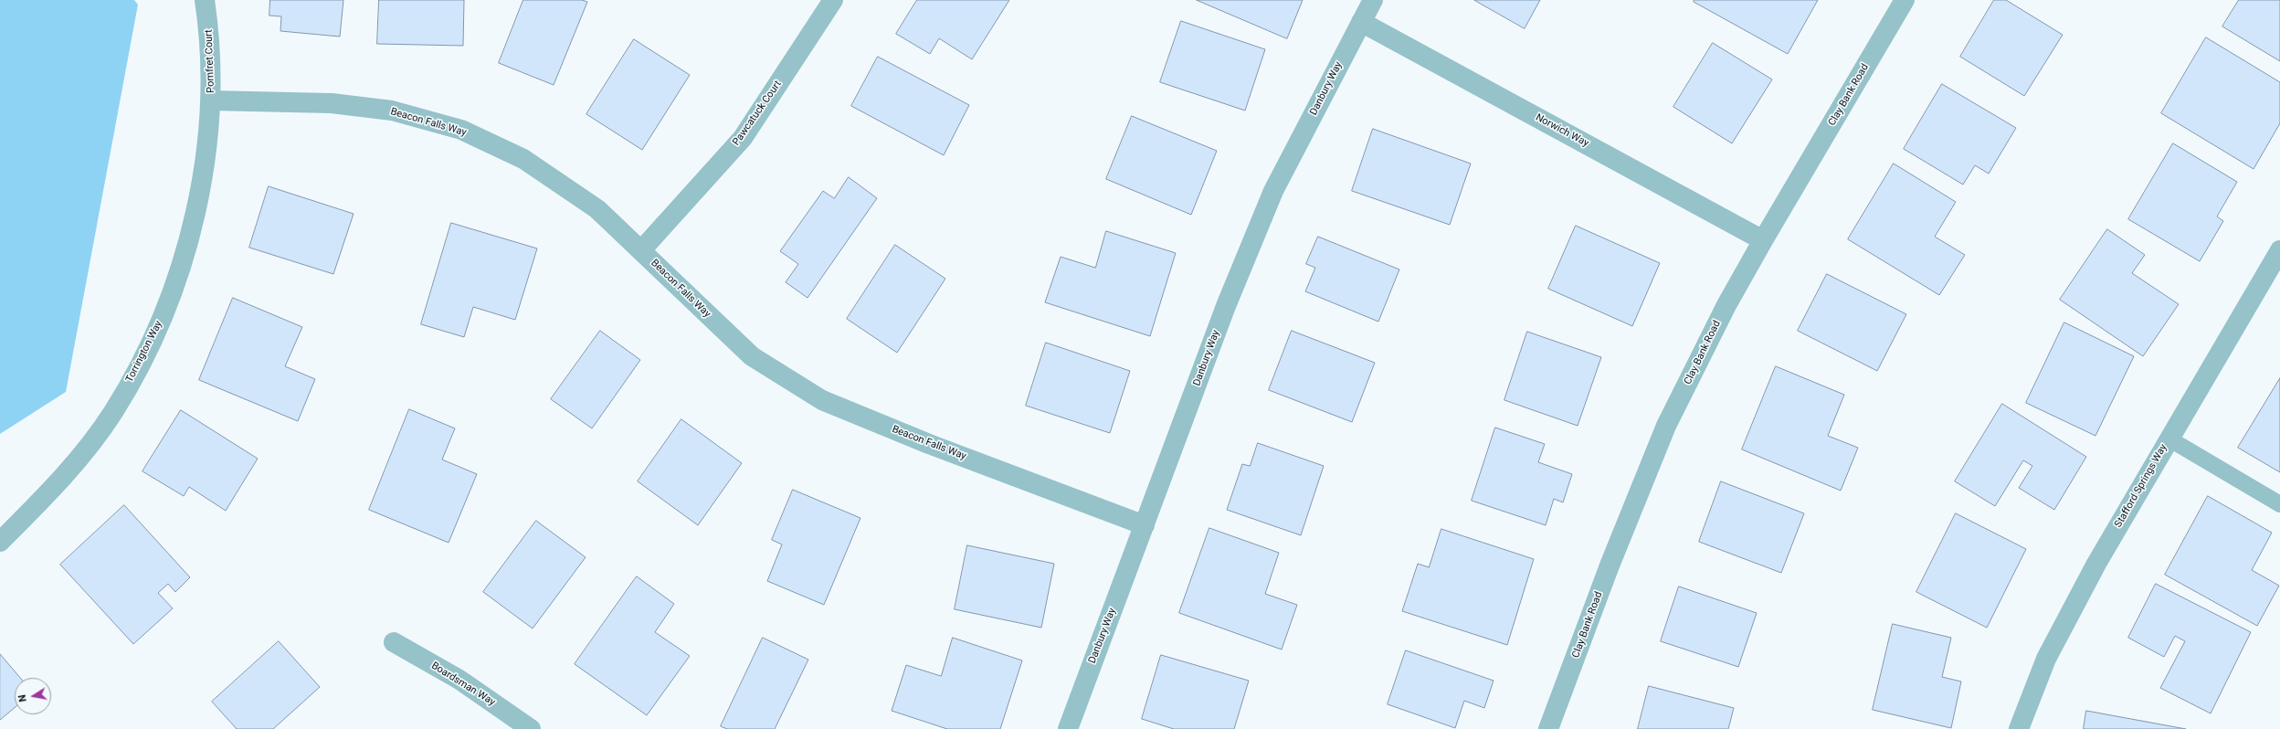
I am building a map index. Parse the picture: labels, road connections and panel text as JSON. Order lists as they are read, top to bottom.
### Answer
{
  "streets": {
    "street": [
      "Pomfret Court",
      "Danbury Way",
      "Clay Bank Road",
      "Pawcatuck Court",
      "Beacon Falls Way",
      "Norwich Way",
      "Torrington Way",
      "Stafford Springs Way",
      "Boardsman Way"
    ]
  },
  "crossings": [
    ["Pomfret Court", "Beacon Falls Way"],
    ["Pomfret Court", "Torrington Way"],
    ["Danbury Way", "Beacon Falls Way"],
    ["Danbury Way", "Norwich Way"],
    ["Clay Bank Road", "Norwich Way"],
    ["Pawcatuck Court", "Beacon Falls Way"],
    ["Beacon Falls Way", "Torrington Way"]
  ],
  "north": "left"
}
